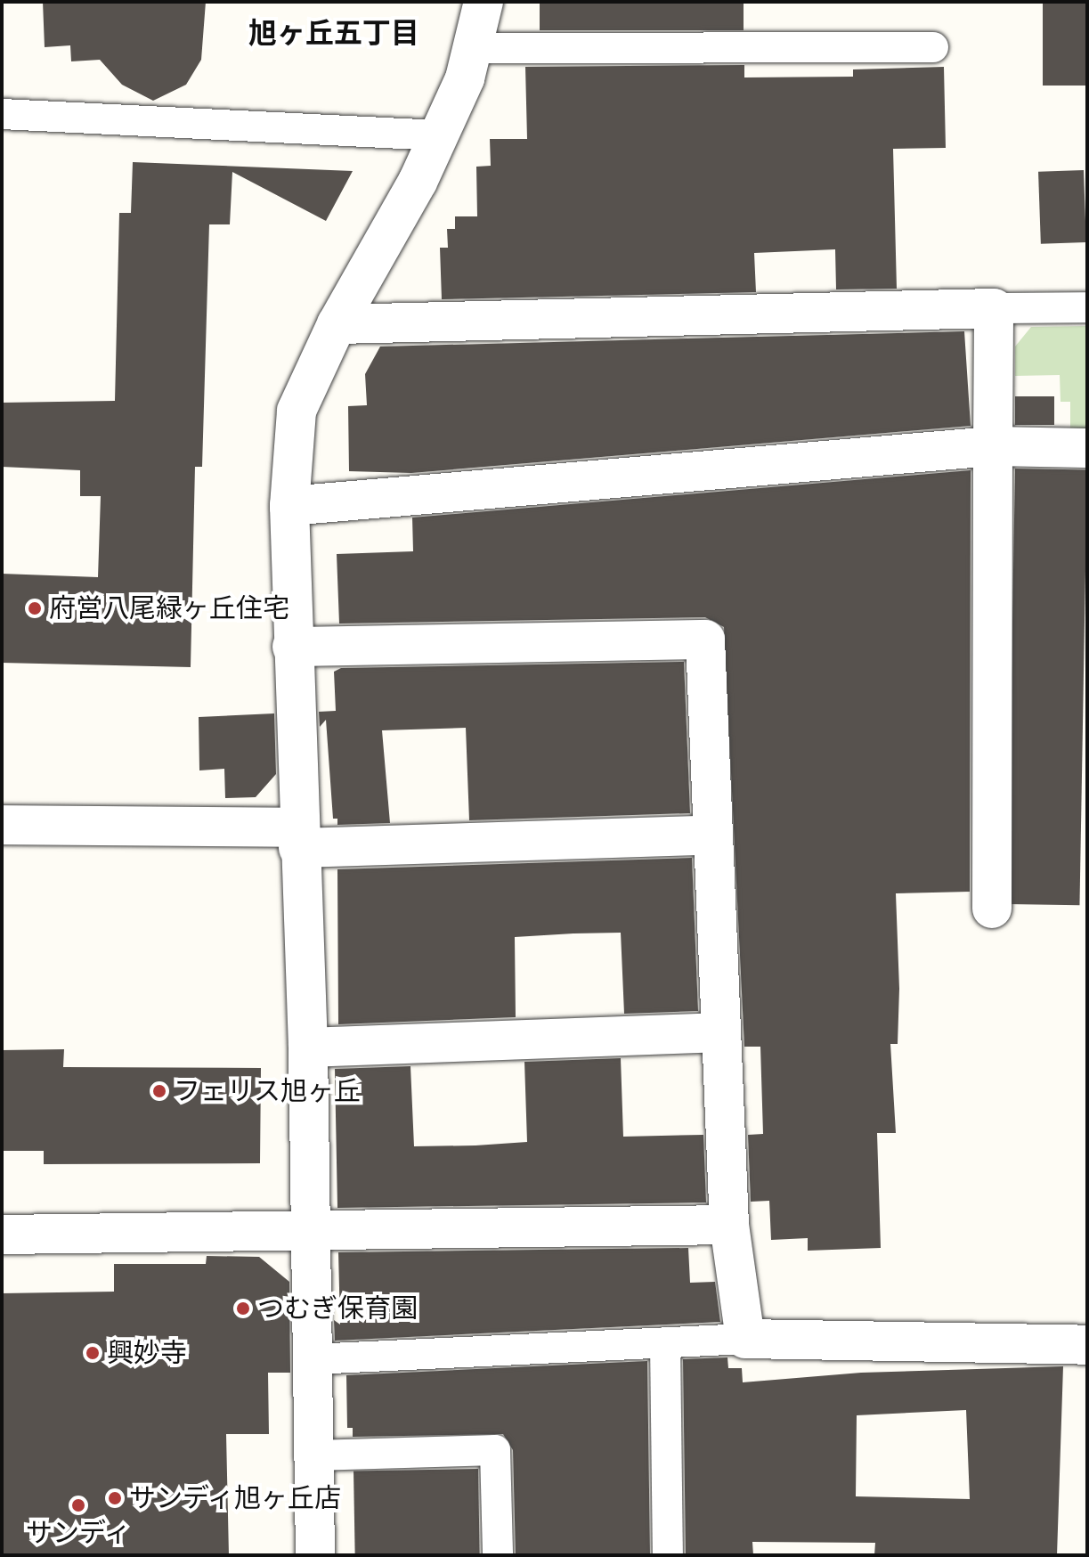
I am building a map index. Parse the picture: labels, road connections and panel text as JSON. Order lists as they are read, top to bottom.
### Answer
{
  "districts": ["旭ヶ丘五丁目"],
  "places": [
    "府営八尾緑ヶ丘住宅",
    "フェリス旭ヶ丘",
    "つむぎ保育園",
    "興妙寺",
    "サンディ旭ヶ丘店",
    "サンディ"
  ]
}
